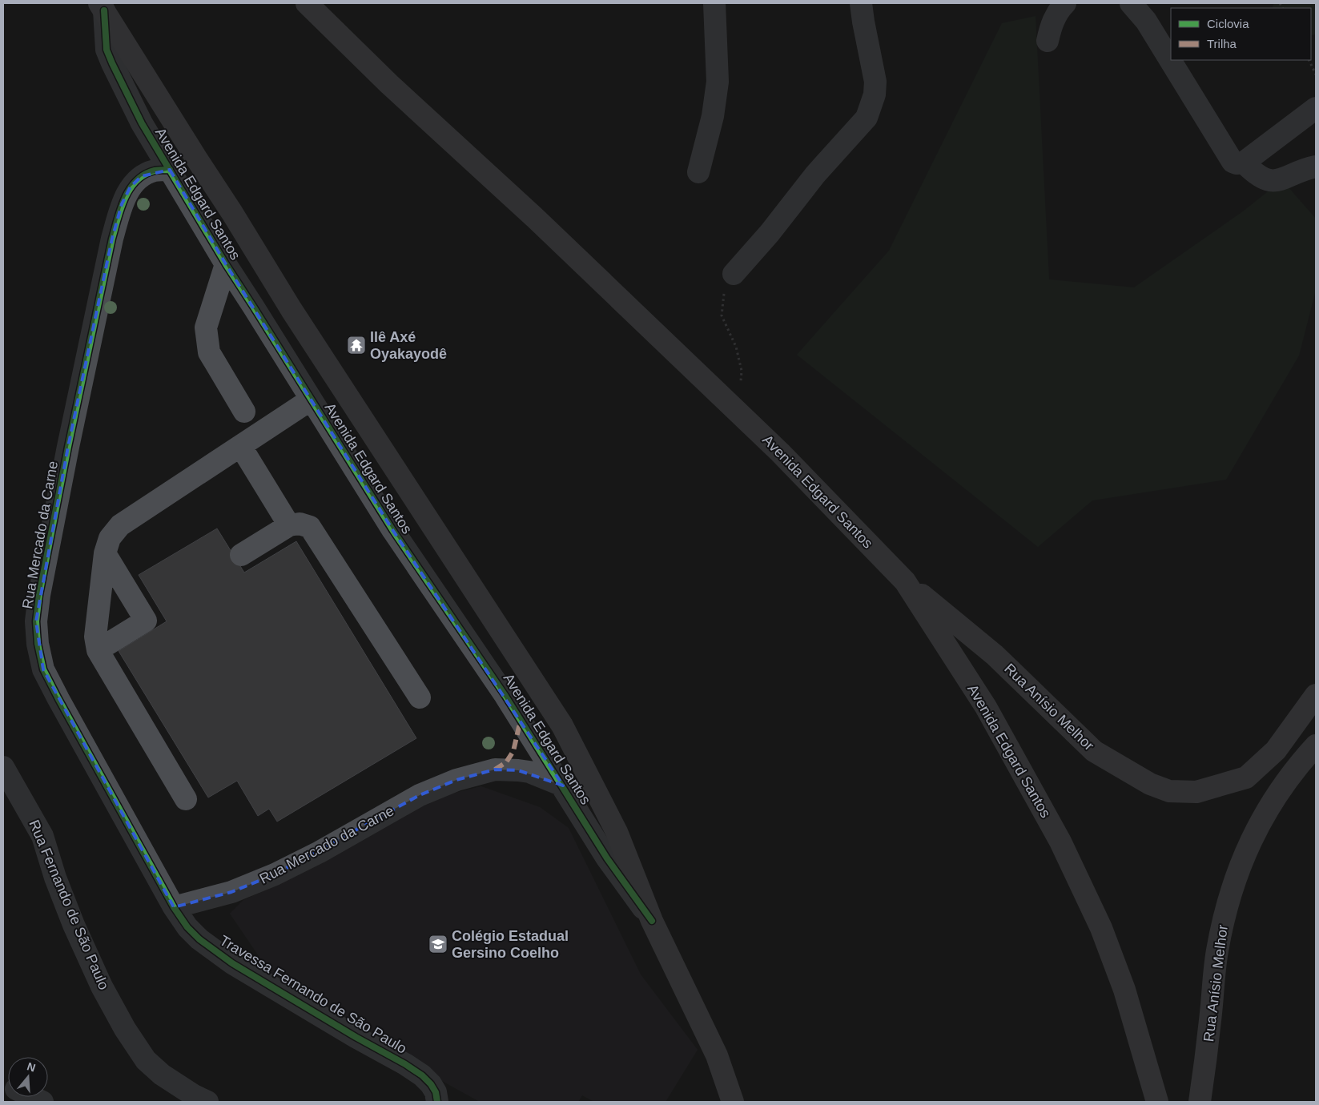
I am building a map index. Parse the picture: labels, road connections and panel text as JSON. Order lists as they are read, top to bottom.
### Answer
{
  "streets": {
    "main road": ["Avenida Edgard Santos", "Rua Anísio Melhor"],
    "street": ["Rua Mercado da Carne", "Rua Fernando de São Paulo", "Travessa Fernando de São Paulo"]
  },
  "crossings": [
    ["Avenida Edgard Santos", "Rua Mercado da Carne"],
    ["Avenida Edgard Santos", "Rua Anísio Melhor"],
    ["Rua Mercado da Carne", "Travessa Fernando de São Paulo"]
  ],
  "places": {
    "temple": ["Ilê Axé Oyakayodê"],
    "school or university": ["Colégio Estadual Gersino Coelho"]
  },
  "legend": ["Ciclovia", "Trilha"],
  "north": "top"
}
